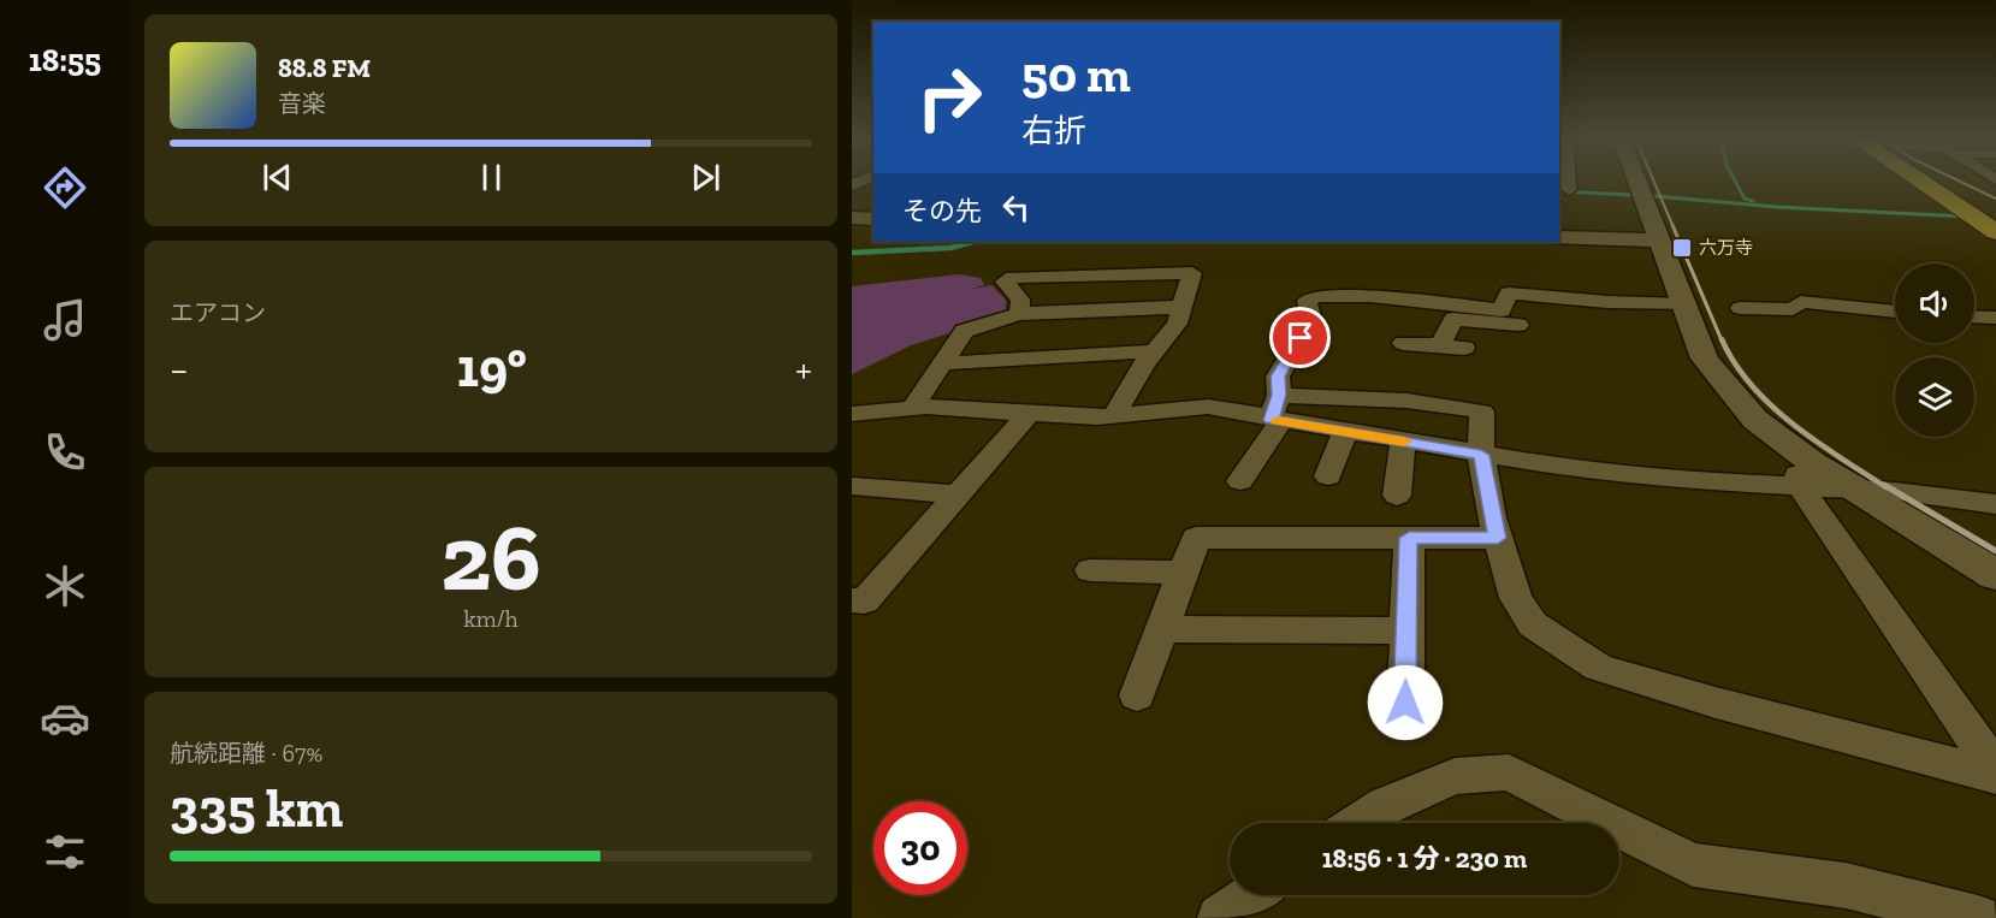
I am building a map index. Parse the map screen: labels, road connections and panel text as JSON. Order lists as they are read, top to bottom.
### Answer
{
  "places": {
    "transit": ["六万寺"]
  },
  "page": {
    "tabs": "18:55",
    "turn": ["50 m", "右折"],
    "song": ["88.8 FM", "音楽"],
    "then": "その先",
    "tile": [
      "エアコン",
      ["26", "km/h"],
      ["航続距離 · 67%", "335 km"]
    ],
    "heat": ["−", "19°", "+"],
    "limit": "30",
    "trip": "18:56 · 1 分 · 230 m"
  }
}
